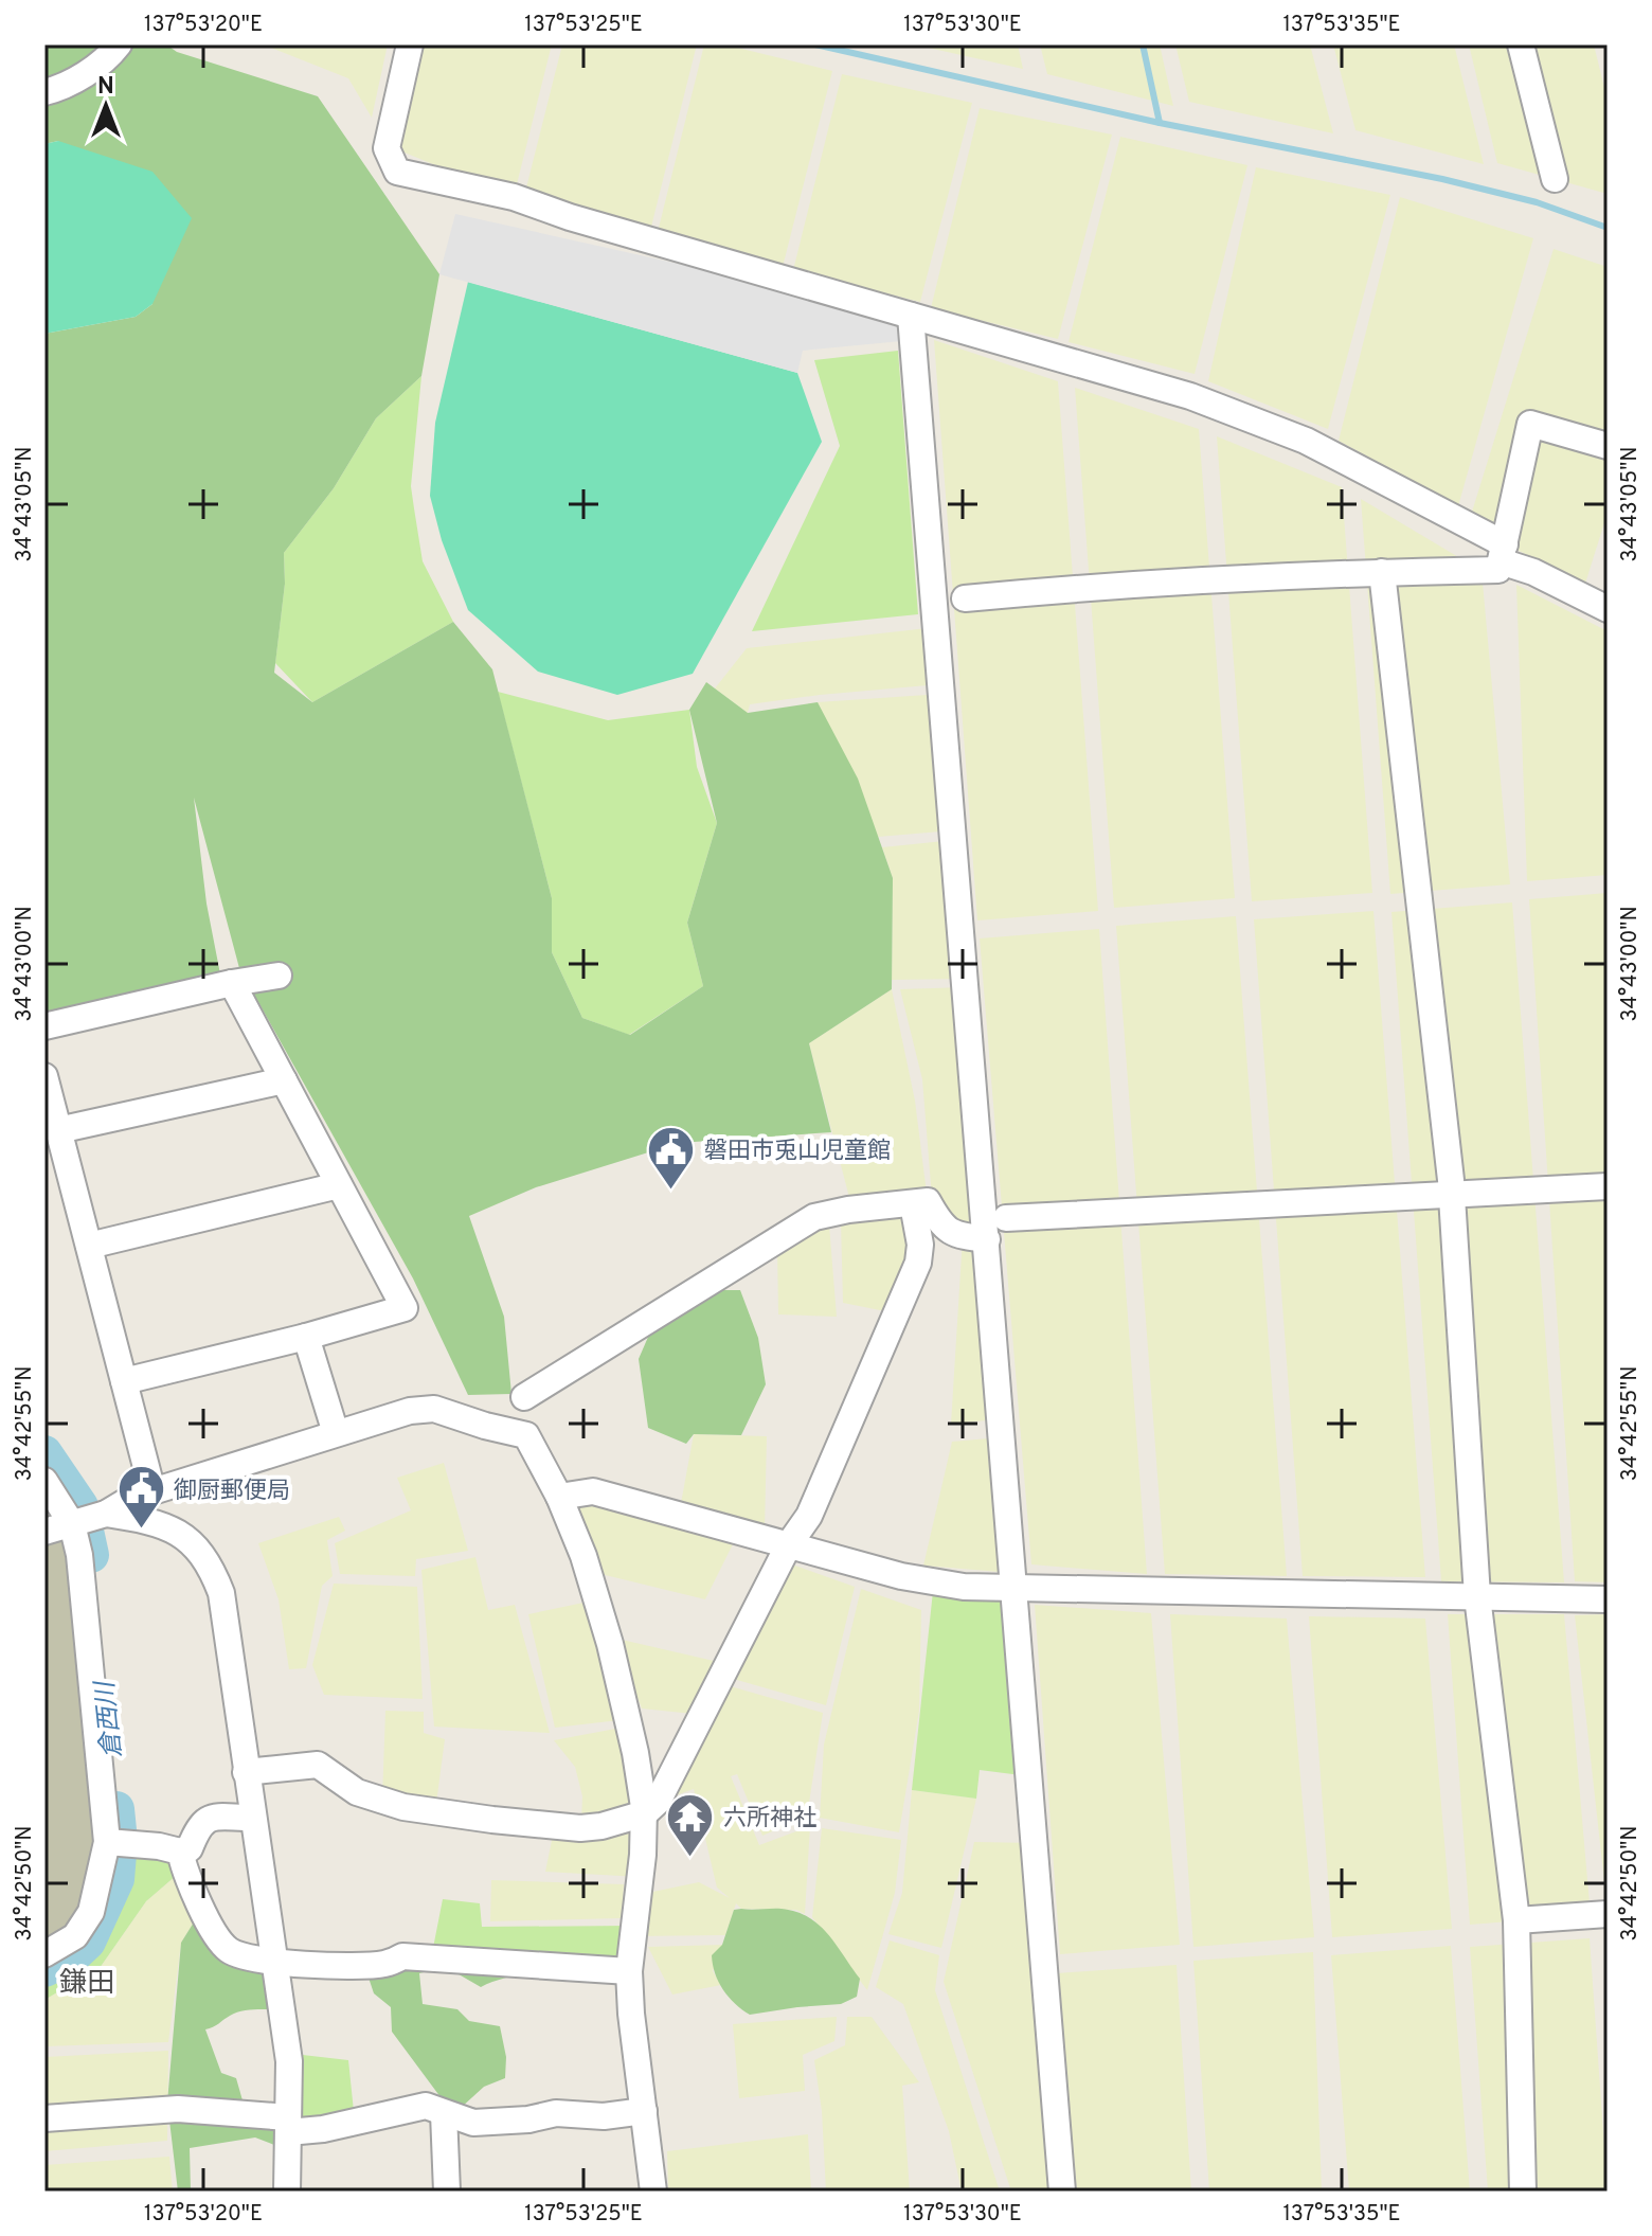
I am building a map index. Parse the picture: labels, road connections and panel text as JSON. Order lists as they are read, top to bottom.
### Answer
{
  "districts": ["鎌田"],
  "water": ["倉西川"],
  "places": {
    "public building": ["磐田市兎山児童館", "御厨郵便局"],
    "temple": ["六所神社"]
  },
  "north": "top",
  "coordinates": [
    "137°53'20\"E",
    "137°53'25\"E",
    "137°53'30\"E",
    "137°53'35\"E",
    "34°43'05\"N",
    "34°43'00\"N",
    "34°42'55\"N",
    "34°42'50\"N"
  ]
}
